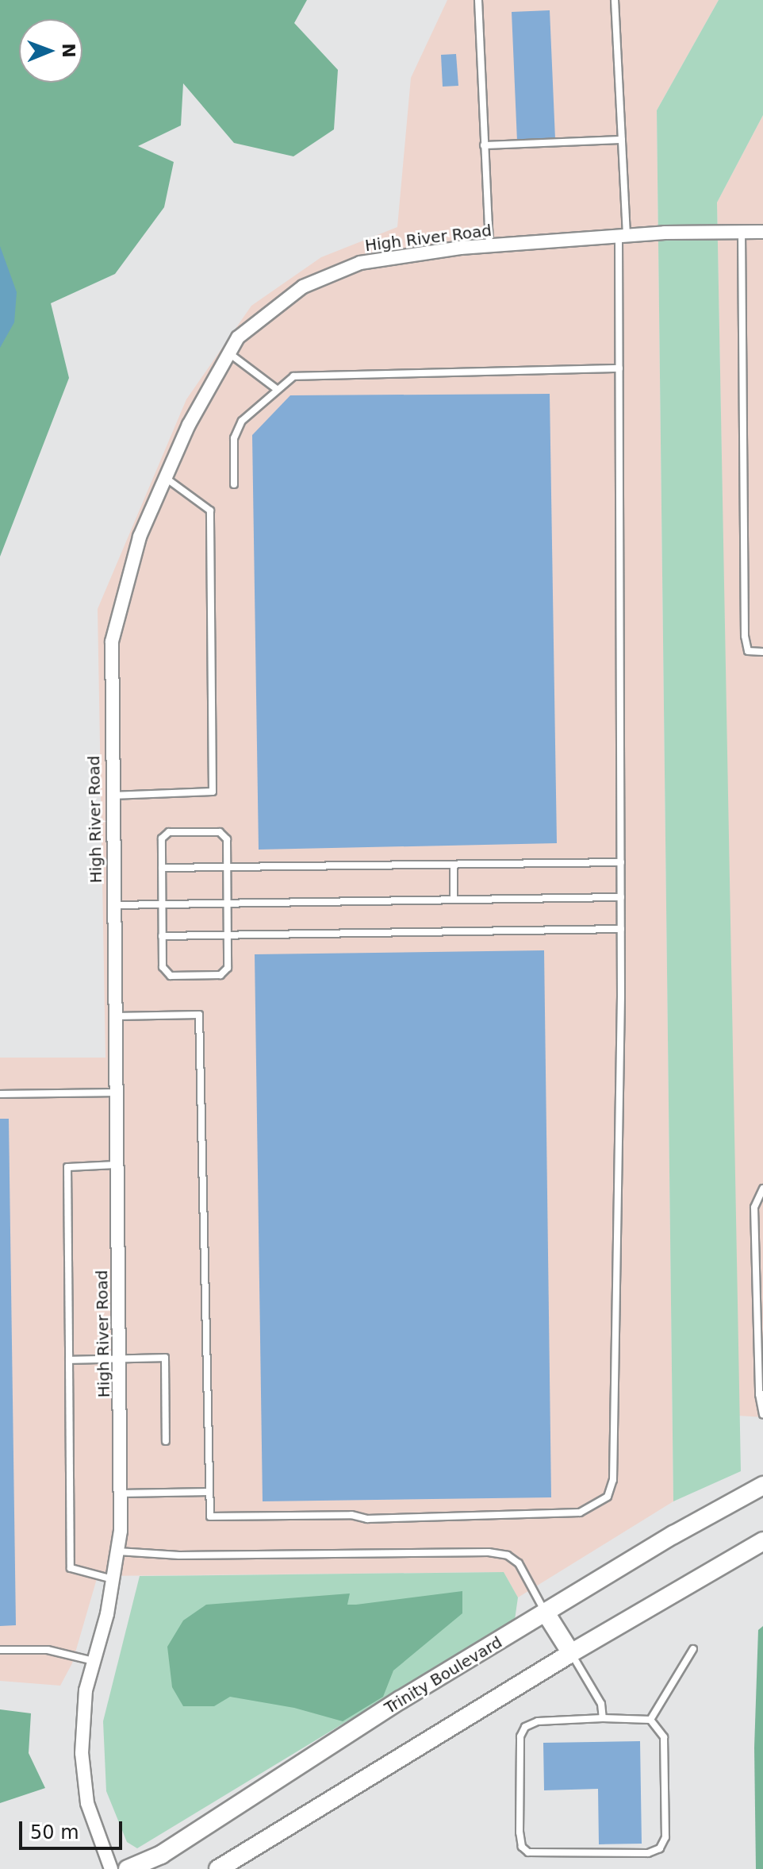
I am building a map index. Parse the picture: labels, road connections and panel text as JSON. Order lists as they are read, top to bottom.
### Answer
{
  "streets": {
    "main road": ["Trinity Boulevard"],
    "street": ["High River Road"]
  },
  "scale_bar": "50 m",
  "north": "right"
}
